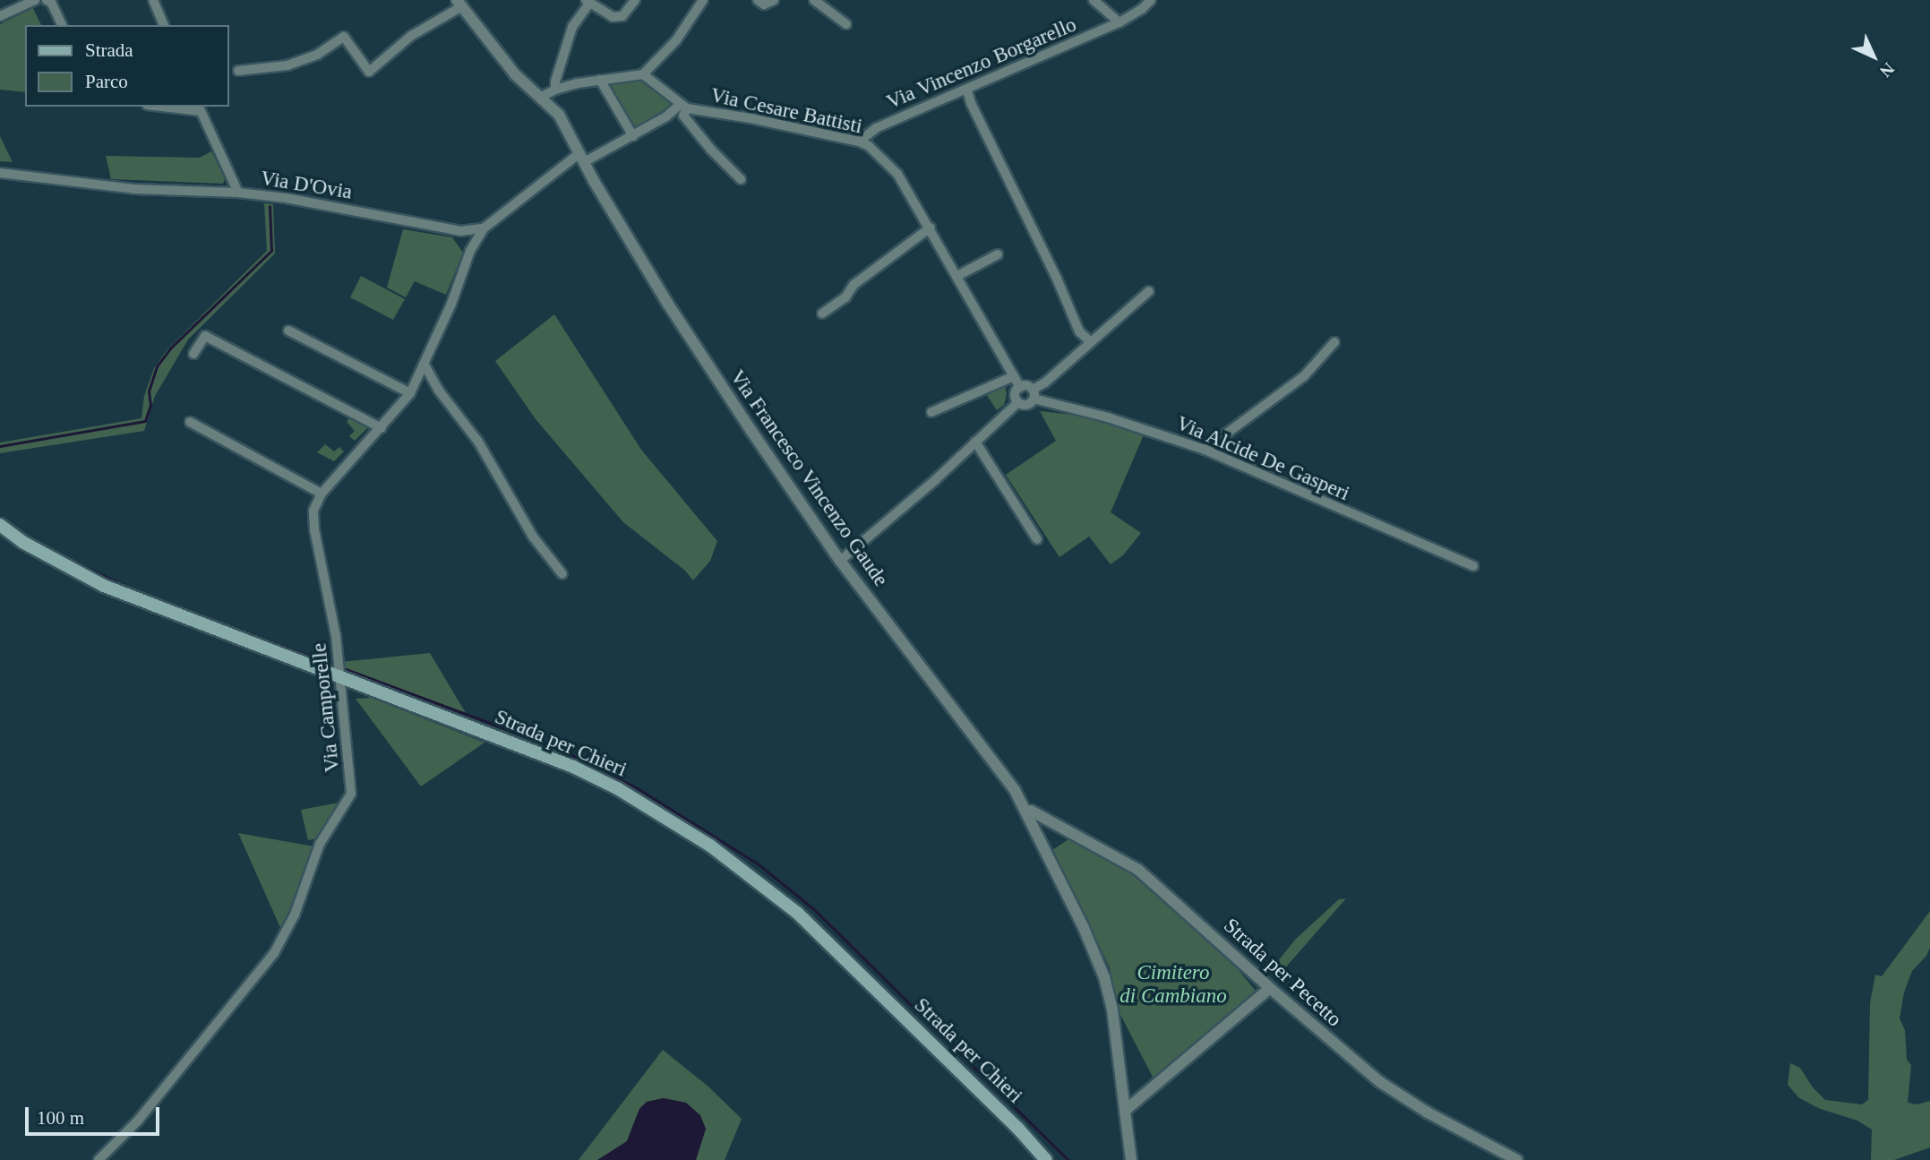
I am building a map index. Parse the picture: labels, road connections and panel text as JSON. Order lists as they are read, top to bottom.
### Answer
{
  "streets": {
    "main road": ["Strada per Chieri"],
    "street": [
      "Via Vincenzo Borgarello",
      "Via Cesare Battisti",
      "Via D'Ovia",
      "Via Alcide De Gasperi",
      "Via Francesco Vincenzo Gaude",
      "Via Camporelle",
      "Strada per Pecetto"
    ]
  },
  "crossings": [
    ["Via Vincenzo Borgarello", "Via Cesare Battisti"],
    ["Via Cesare Battisti", "Via Alcide De Gasperi"],
    ["Via D'Ovia", "Via Camporelle"],
    ["Via Francesco Vincenzo Gaude", "Strada per Pecetto"],
    ["Via Camporelle", "Strada per Chieri"]
  ],
  "parks": ["Cimitero di Cambiano"],
  "legend": ["Strada", "Parco"],
  "scale_bar": "100 m",
  "north": "bottom right"
}
